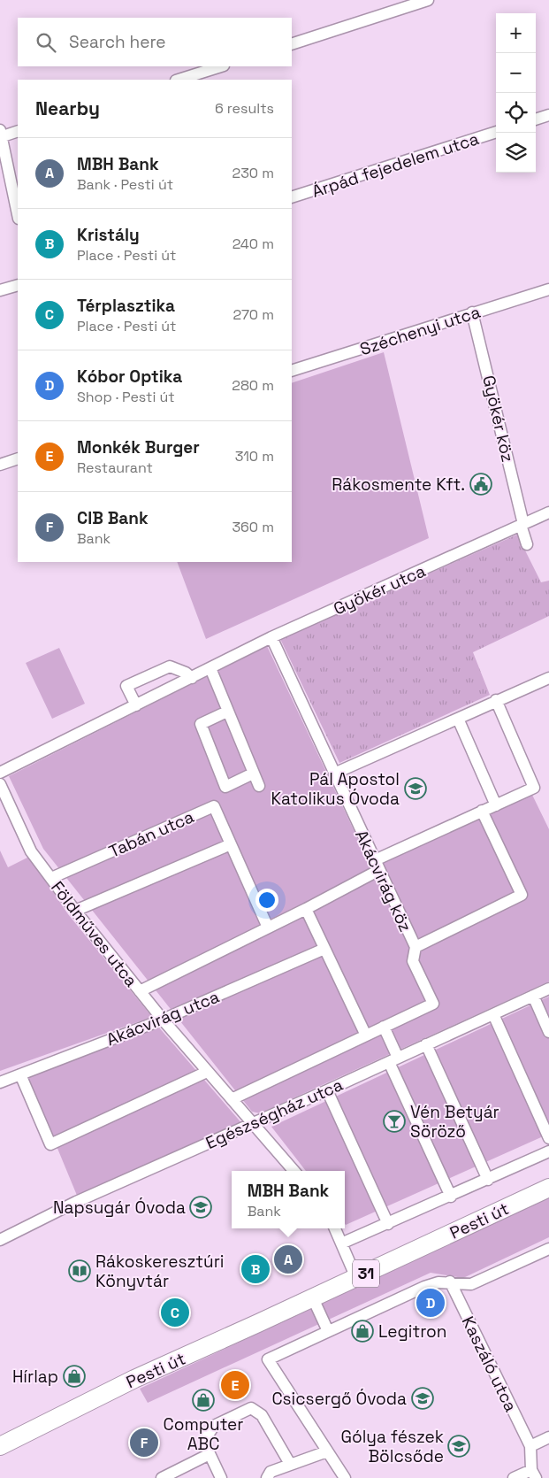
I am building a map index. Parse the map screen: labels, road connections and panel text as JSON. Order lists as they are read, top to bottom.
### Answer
{
  "streets": {
    "main road": ["Pesti út", "31"],
    "street": [
      "Árpád fejedelem utca",
      "Széchenyi utca",
      "Gyökér köz",
      "Gyökér utca",
      "Tabán utca",
      "Akácvirág köz",
      "Földműves utca",
      "Akácvirág utca",
      "Egészségház utca",
      "Kaszáló utca"
    ]
  },
  "crossings": [
    ["Széchenyi utca", "Gyökér köz"],
    ["Gyökér köz", "Gyökér utca"],
    ["Gyökér utca", "Akácvirág köz"],
    ["Tabán utca", "Földműves utca"],
    ["Tabán utca", "Akácvirág utca"],
    ["Akácvirág köz", "Akácvirág utca"],
    ["Akácvirág köz", "Egészségház utca"],
    ["Földműves utca", "Akácvirág utca"],
    ["Földműves utca", "Egészségház utca"],
    ["Egészségház utca", "Pesti út"]
  ],
  "places": {
    "public building": ["Rákosmente Kft."],
    "school or university": [
      "Pál Apostol Katolikus Óvoda",
      "Napsugár Óvoda",
      "Csicsergő Óvoda",
      "Gólya fészek Bölcsőde"
    ],
    "bar": ["Vén Betyár Söröző"],
    "library": ["Rákoskeresztúri Könyvtár"],
    "shop": ["Legitron", "Hírlap", "Computer ABC"]
  },
  "page": {
    "map_buttons": ["+", "−"],
    "search": "Search here",
    "heading": ["Nearby", "6 results"],
    "list": [
      {
        "mark": "A",
        "name": "MBH Bank",
        "note": "Bank · Pesti út",
        "value": "230 m"
      },
      {
        "mark": "B",
        "name": "Kristály",
        "note": "Place · Pesti út",
        "value": "240 m"
      },
      {
        "mark": "C",
        "name": "Térplasztika",
        "note": "Place · Pesti út",
        "value": "270 m"
      },
      {
        "mark": "D",
        "name": "Kóbor Optika",
        "note": "Shop · Pesti út",
        "value": "280 m"
      },
      {
        "mark": "E",
        "name": "Monkék Burger",
        "note": "Restaurant",
        "value": "310 m"
      },
      {
        "mark": "F",
        "name": "CIB Bank",
        "note": "Bank",
        "value": "360 m"
      }
    ],
    "popup": ["MBH Bank", "Bank"],
    "pins": [
      "A",
      "B",
      "D",
      "C",
      "E",
      "F"
    ]
  }
}
